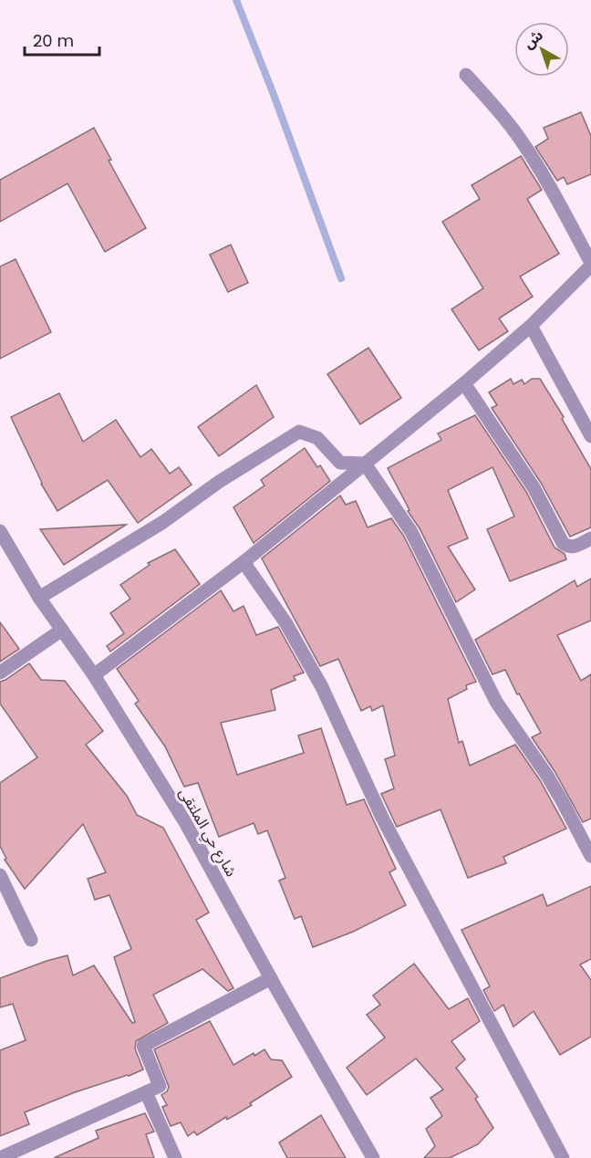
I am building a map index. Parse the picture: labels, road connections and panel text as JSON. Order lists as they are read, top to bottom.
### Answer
{
  "streets": {
    "street": ["شارع حي الملتقى"]
  },
  "scale_bar": "20 m",
  "north": "top left"
}
